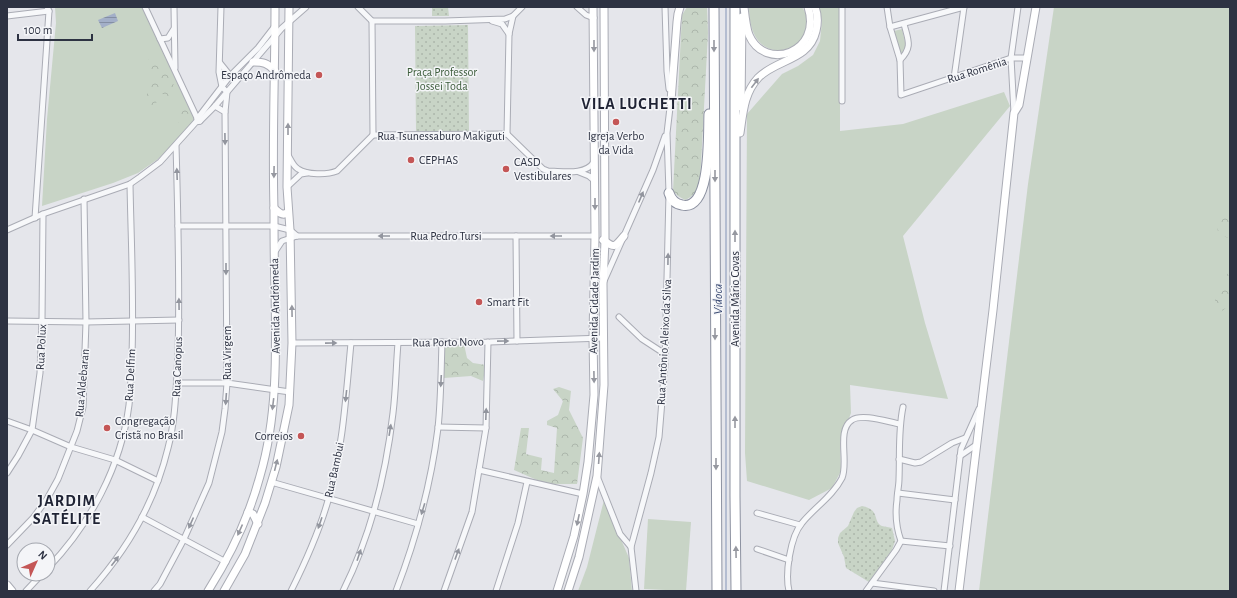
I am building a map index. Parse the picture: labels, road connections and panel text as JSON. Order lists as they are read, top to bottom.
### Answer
{
  "streets": {
    "highway": ["Avenida Mário Covas"],
    "main road": ["Avenida Cidade Jardim", "Avenida Andrômeda"],
    "street": [
      "Rua Romênia",
      "Rua Tsunessaburo Makiguti",
      "Rua Pedro Tursi",
      "Rua Porto Novo",
      "Rua Antônio Aleixo da Silva",
      "Rua Polux",
      "Rua Virgem",
      "Rua Canopus",
      "Rua Delfim",
      "Rua Aldebaran",
      "Rua Bambui"
    ]
  },
  "crossings": [
    ["Rua Pedro Tursi", "Avenida Cidade Jardim"],
    ["Rua Pedro Tursi", "Avenida Andrômeda"],
    ["Avenida Cidade Jardim", "Rua Porto Novo"],
    ["Avenida Andrômeda", "Rua Porto Novo"],
    ["Rua Porto Novo", "Rua Bambui"]
  ],
  "one_way": [
    "Rua Pedro Tursi",
    "Rua Virgem",
    "Rua Canopus",
    "Rua Bambui"
  ],
  "districts": ["VILA LUCHETTI", "JARDIM SATÉLITE"],
  "water": ["Vidoca"],
  "parks": ["Praça Professor Jossei Toda"],
  "places": [
    "Espaço Andrômeda",
    "Igreja Verbo da Vida",
    "CEPHAS",
    "CASD Vestibulares",
    "Smart Fit",
    "Congregação Cristã no Brasil",
    "Correios"
  ],
  "scale_bar": "100 m",
  "north": "top right"
}
